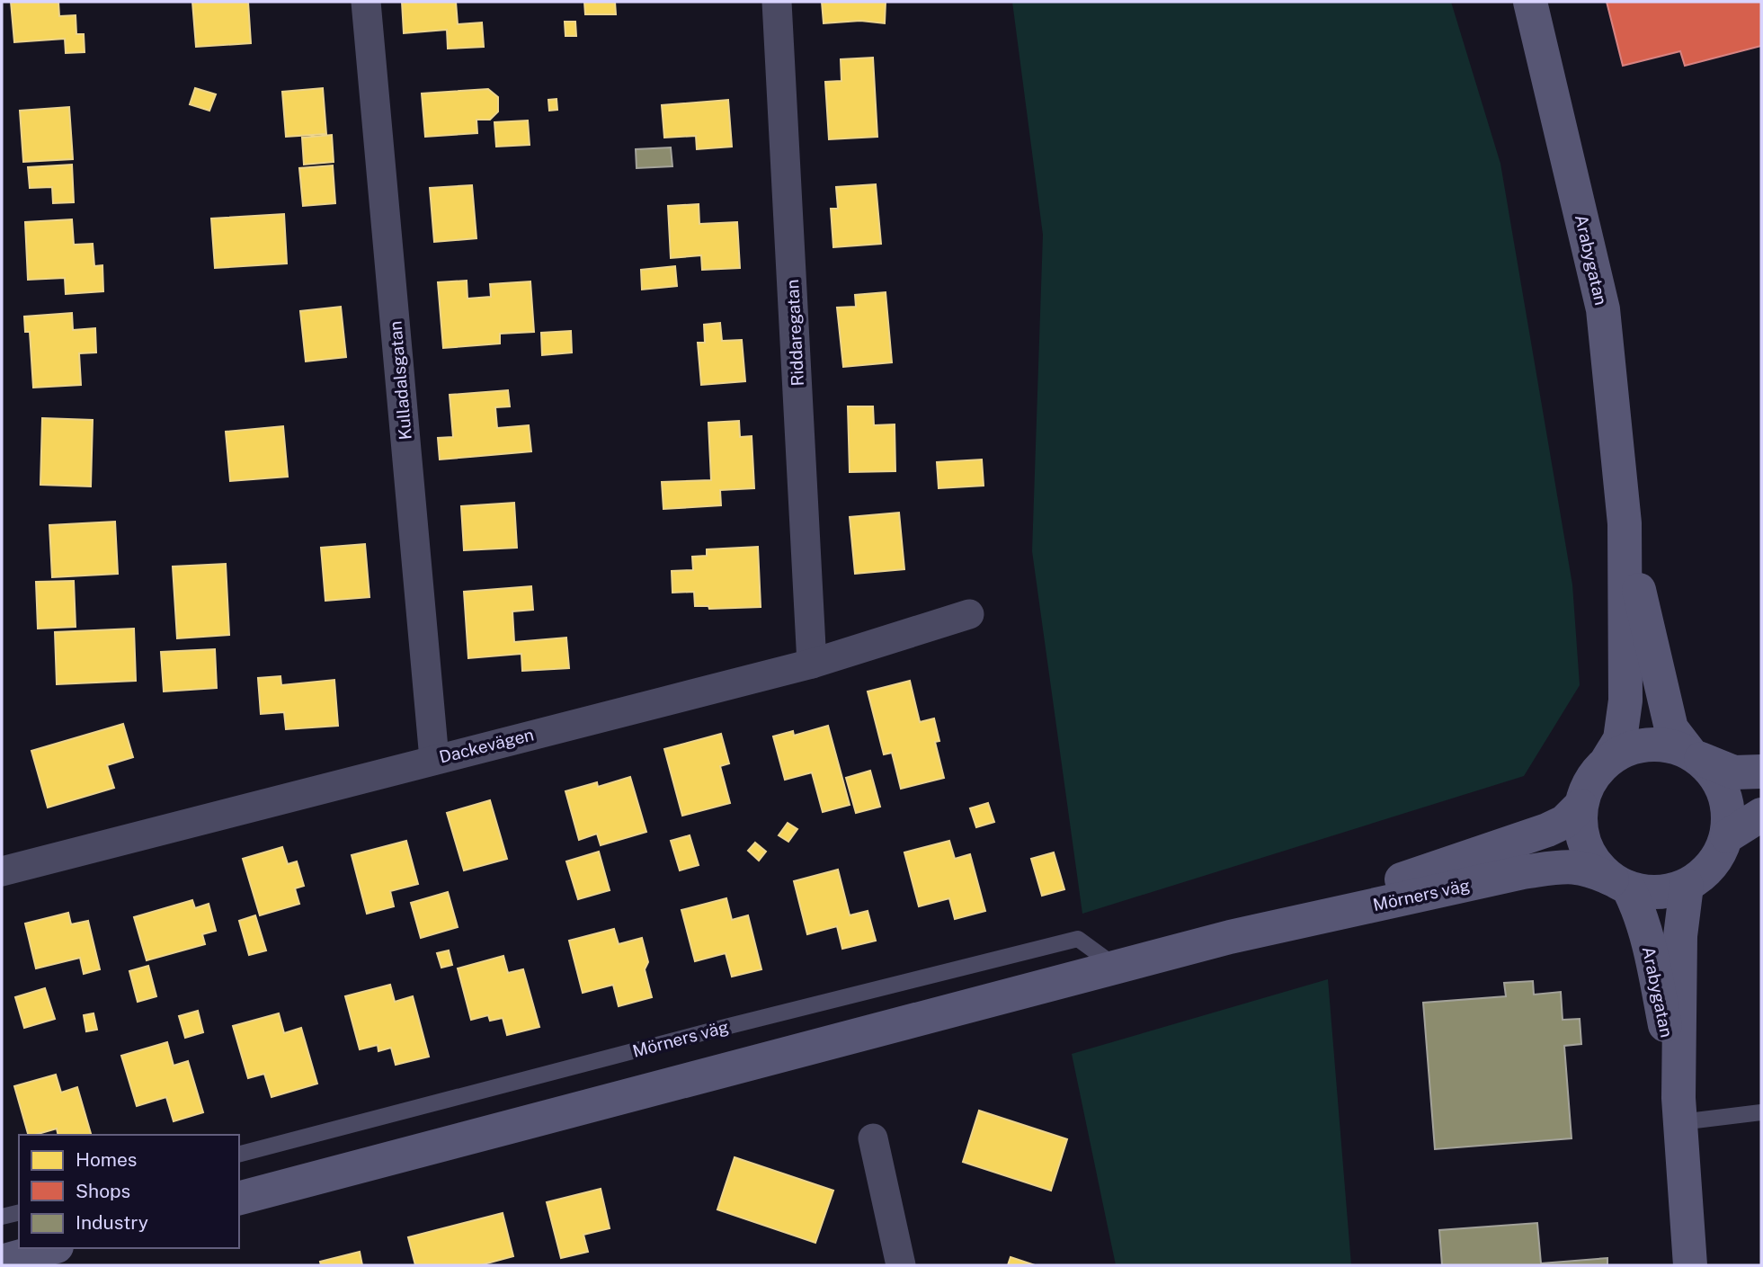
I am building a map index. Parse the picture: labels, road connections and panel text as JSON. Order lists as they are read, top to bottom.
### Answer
{
  "streets": {
    "main road": ["Arabygatan", "Mörners väg"],
    "street": ["Riddaregatan", "Kulladalsgatan", "Dackevägen"]
  },
  "crossings": [
    ["Arabygatan", "Mörners väg"],
    ["Riddaregatan", "Dackevägen"],
    ["Kulladalsgatan", "Dackevägen"]
  ],
  "legend": ["Homes", "Shops", "Industry"]
}
